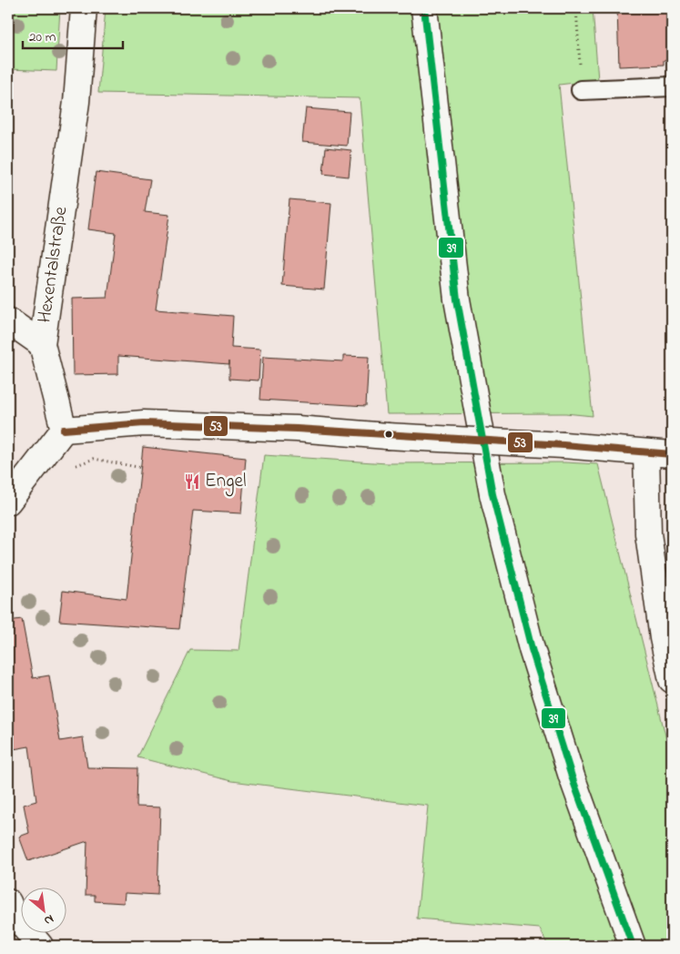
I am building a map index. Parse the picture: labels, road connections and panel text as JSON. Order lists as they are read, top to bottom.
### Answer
{
  "streets": {
    "street": ["Hexentalstraße"]
  },
  "places": {
    "restaurant": ["Engel"]
  },
  "lines": ["transit line 39", "transit line 53"],
  "scale_bar": "20 m",
  "north": "bottom right"
}
